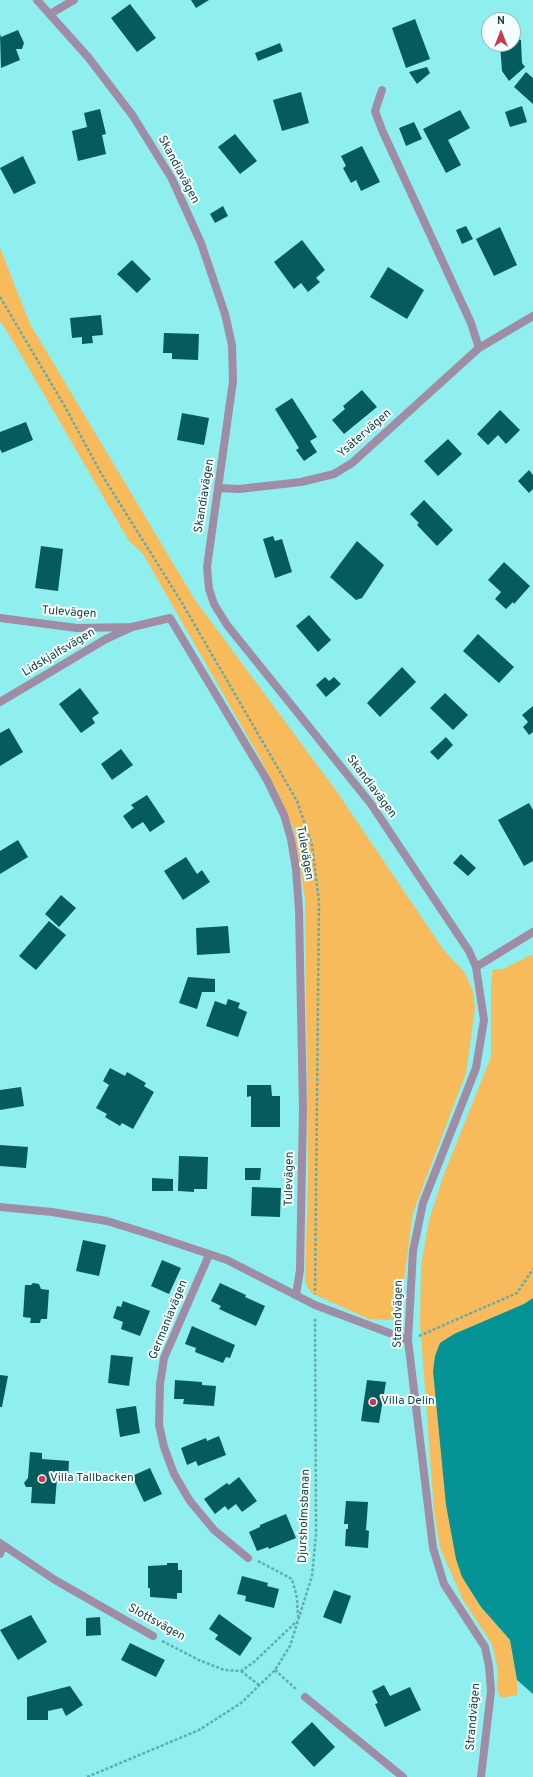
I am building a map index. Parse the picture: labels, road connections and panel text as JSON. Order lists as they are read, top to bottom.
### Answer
{
  "streets": {
    "street": [
      "Skandiavägen",
      "Ysätervägen",
      "Tulevägen",
      "Lidskjalfsvägen",
      "Strandvägen",
      "Germaniavägen",
      "Slottsvägen"
    ],
    "path": ["Djursholmsbanan"]
  },
  "crossings": [
    ["Skandiavägen", "Ysätervägen"],
    ["Skandiavägen", "Strandvägen"],
    ["Tulevägen", "Lidskjalfsvägen"]
  ],
  "places": ["Villa Delin", "Villa Tallbacken"],
  "north": "top"
}
